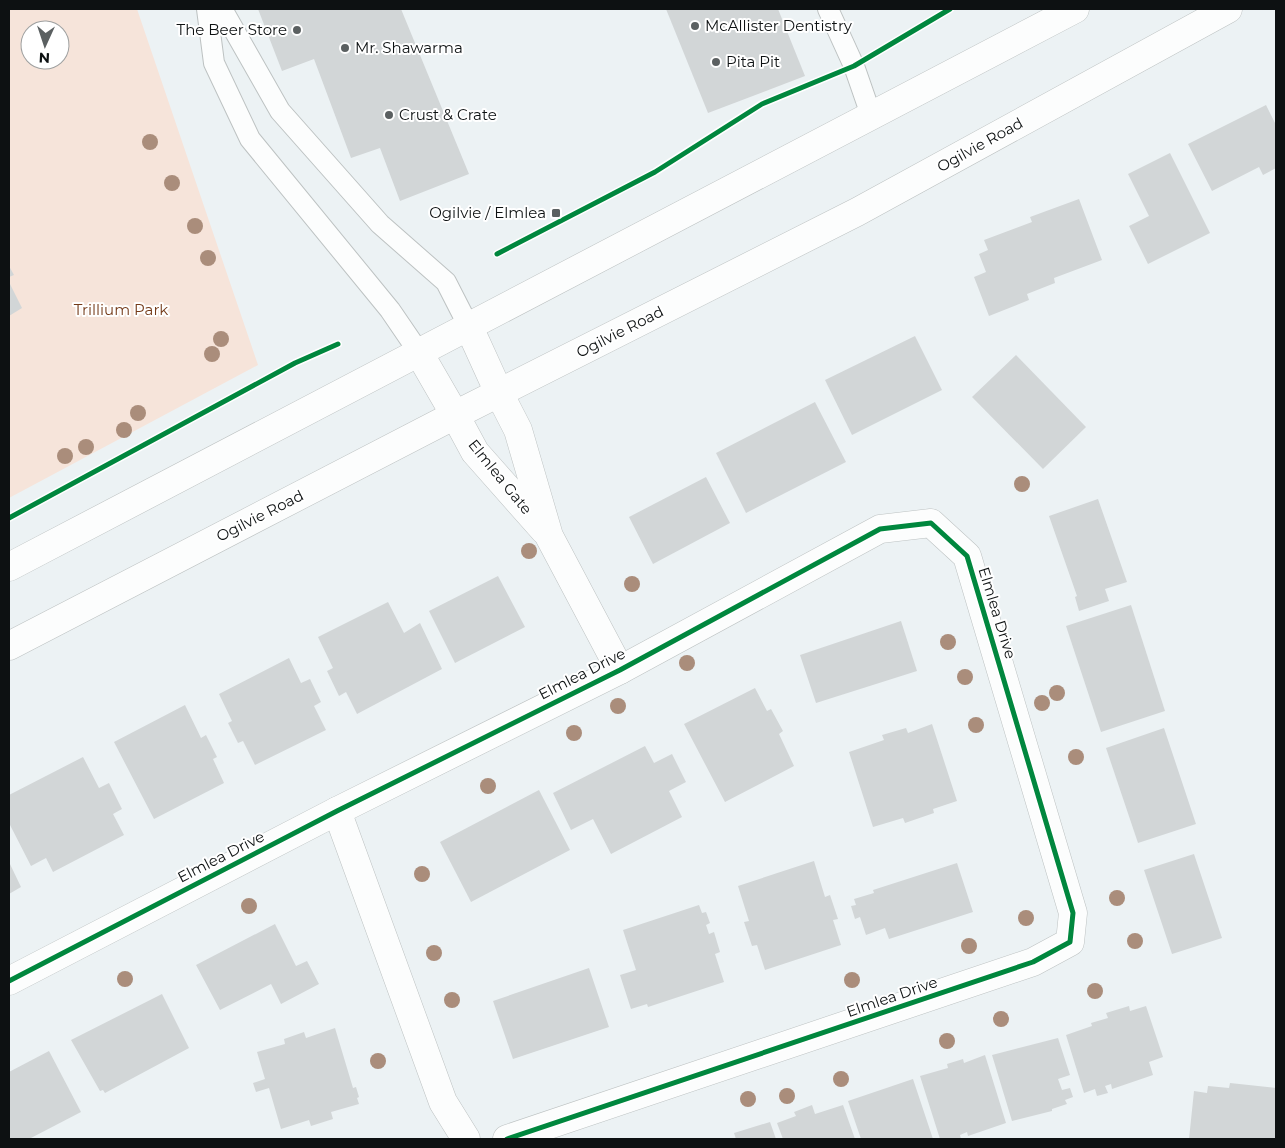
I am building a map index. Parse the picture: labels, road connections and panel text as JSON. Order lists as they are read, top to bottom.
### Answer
{
  "streets": {
    "street": ["Ogilvie Road", "Elmlea Gate", "Elmlea Drive"]
  },
  "crossings": [
    ["Ogilvie Road", "Elmlea Gate"],
    ["Elmlea Gate", "Elmlea Drive"]
  ],
  "parks": ["Trillium Park"],
  "places": {
    "other": [
      "McAllister Dentistry",
      "The Beer Store",
      "Mr. Shawarma",
      "Pita Pit",
      "Crust & Crate"
    ],
    "transit": ["Ogilvie / Elmlea"]
  },
  "north": "bottom"
}
